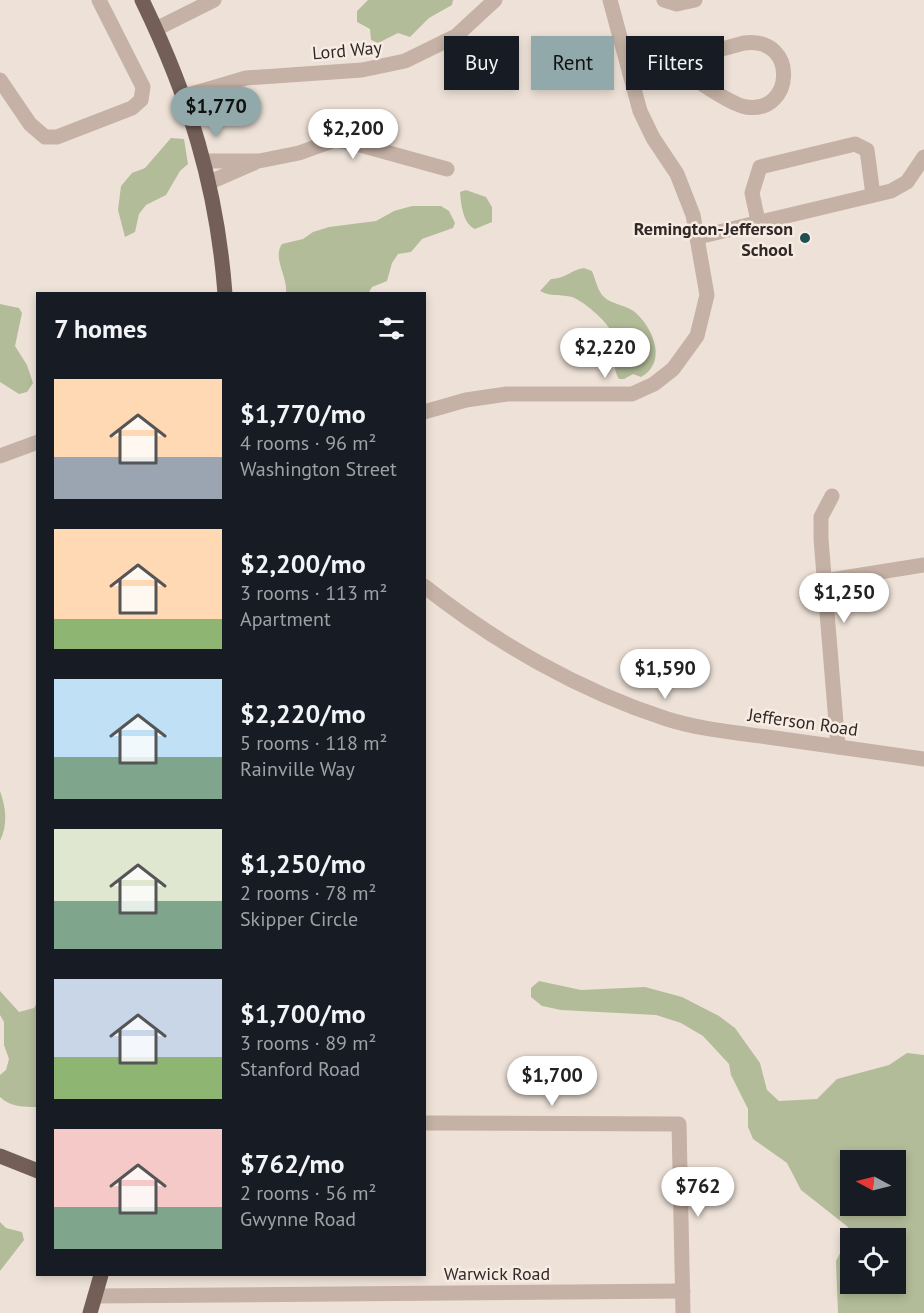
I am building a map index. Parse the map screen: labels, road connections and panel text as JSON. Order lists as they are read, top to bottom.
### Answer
{
  "streets": {
    "street": ["Lord Way", "Jefferson Road", "Warwick Road"]
  },
  "places": ["Remington-Jefferson School"],
  "north": "left",
  "page": {
    "chip": ["Buy", "Rent", "Filters"],
    "price": [
      "$1,770",
      "$2,200",
      "$2,220",
      "$1,250",
      "$1,590",
      "$1,700",
      "$762"
    ],
    "heading": "7 homes",
    "list": [
      {
        "name": "$1,770/mo",
        "note": "4 rooms · 96 m² · Washington Street"
      },
      {
        "name": "$2,200/mo",
        "note": "3 rooms · 113 m² · Apartment"
      },
      {
        "name": "$2,220/mo",
        "note": "5 rooms · 118 m² · Rainville Way"
      },
      {
        "name": "$1,250/mo",
        "note": "2 rooms · 78 m² · Skipper Circle"
      },
      {
        "name": "$1,700/mo",
        "note": "3 rooms · 89 m² · Stanford Road"
      },
      {
        "name": "$762/mo",
        "note": "2 rooms · 56 m² · Gwynne Road"
      }
    ]
  }
}
